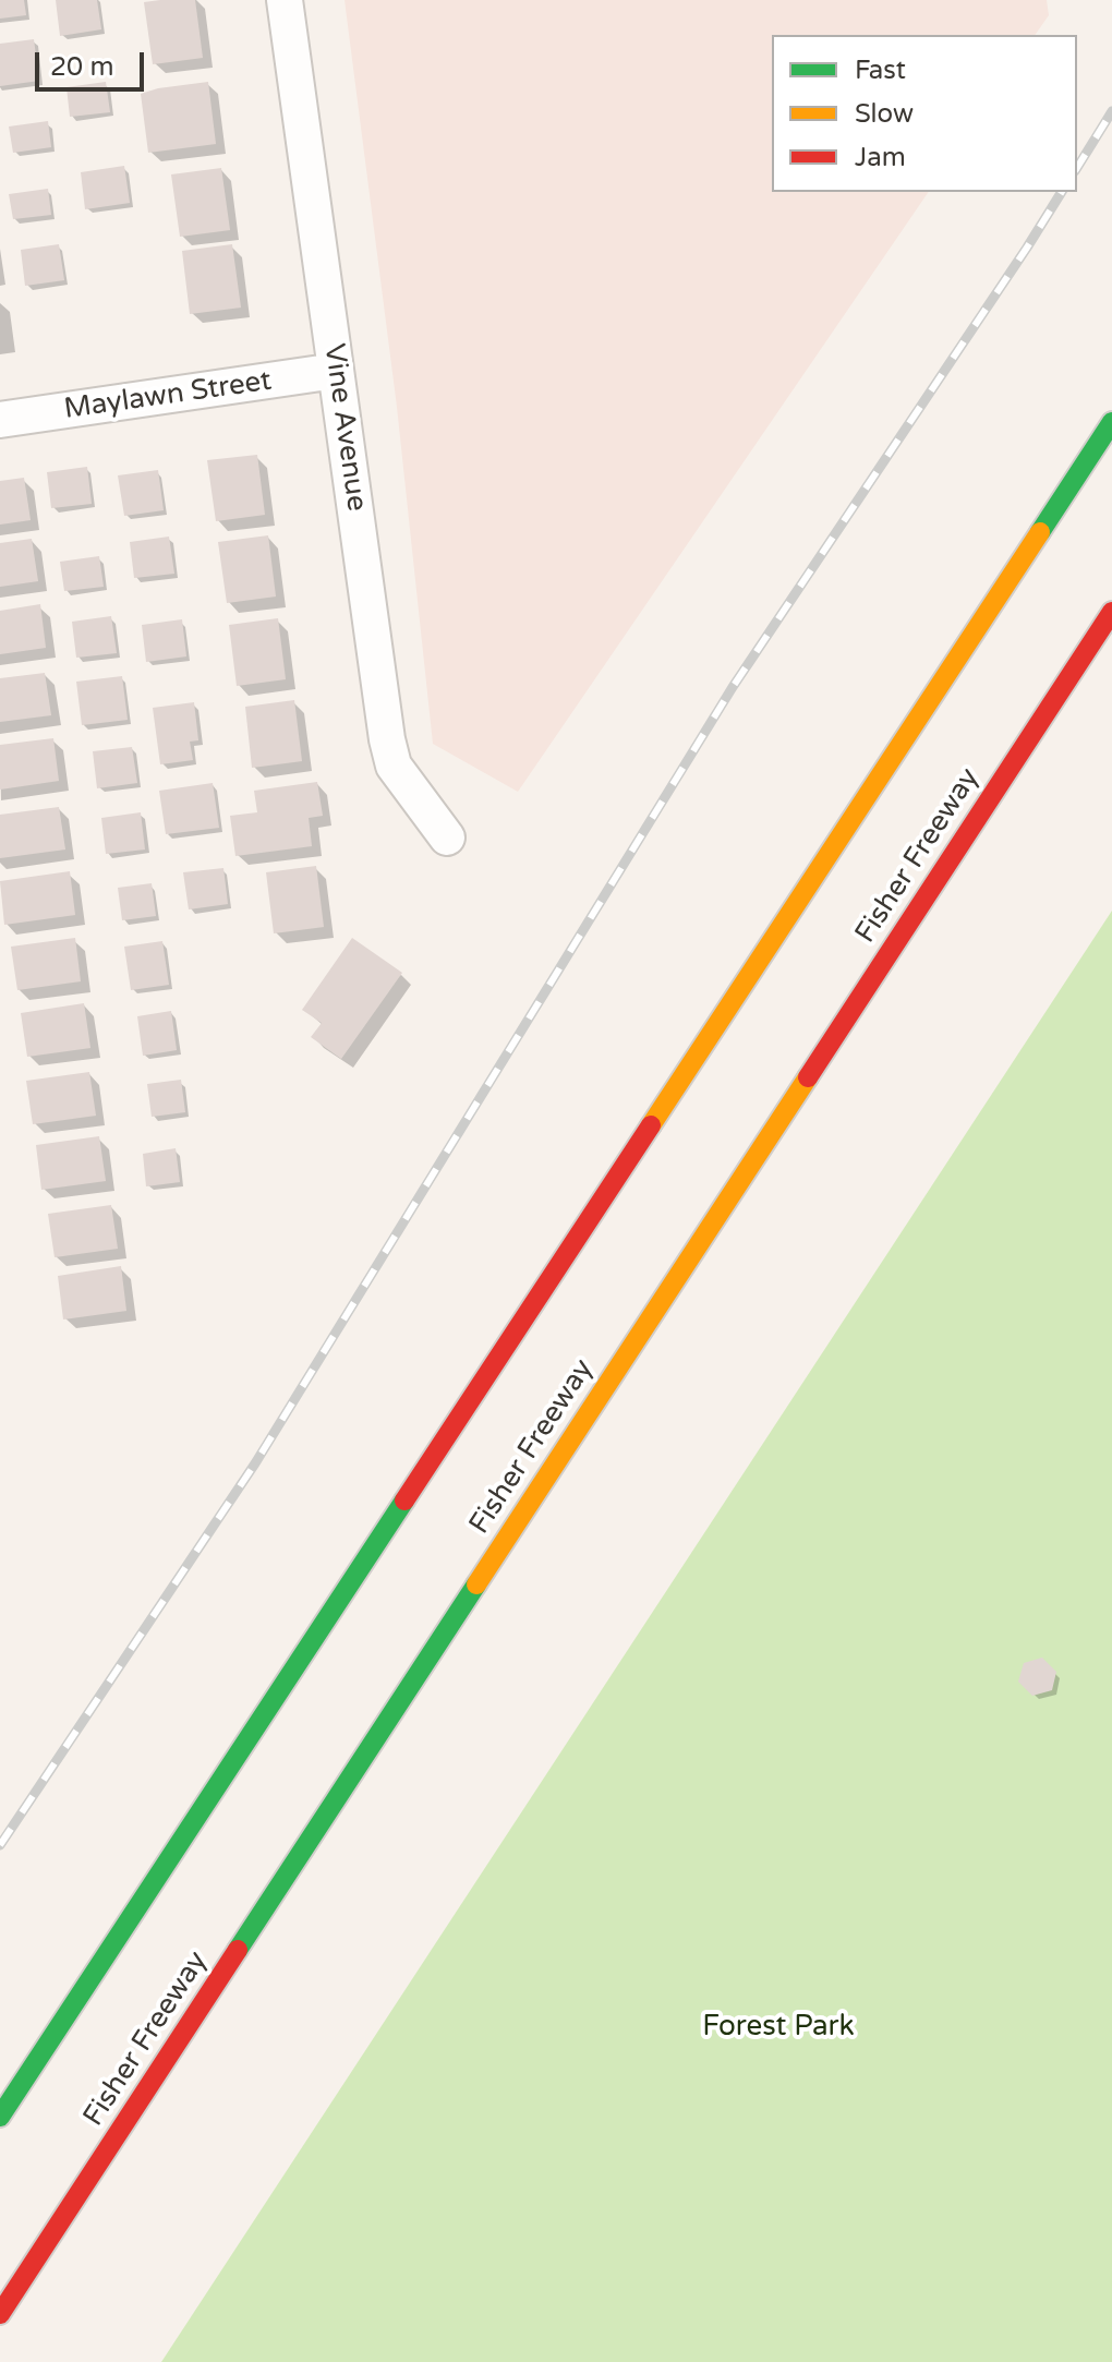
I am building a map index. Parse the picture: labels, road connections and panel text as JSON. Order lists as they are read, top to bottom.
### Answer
{
  "streets": {
    "highway": ["Fisher Freeway"],
    "street": ["Maylawn Street", "Vine Avenue"]
  },
  "crossings": [
    ["Maylawn Street", "Vine Avenue"]
  ],
  "parks": ["Forest Park"],
  "legend": ["Fast", "Slow", "Jam"],
  "scale_bar": "20 m"
}
